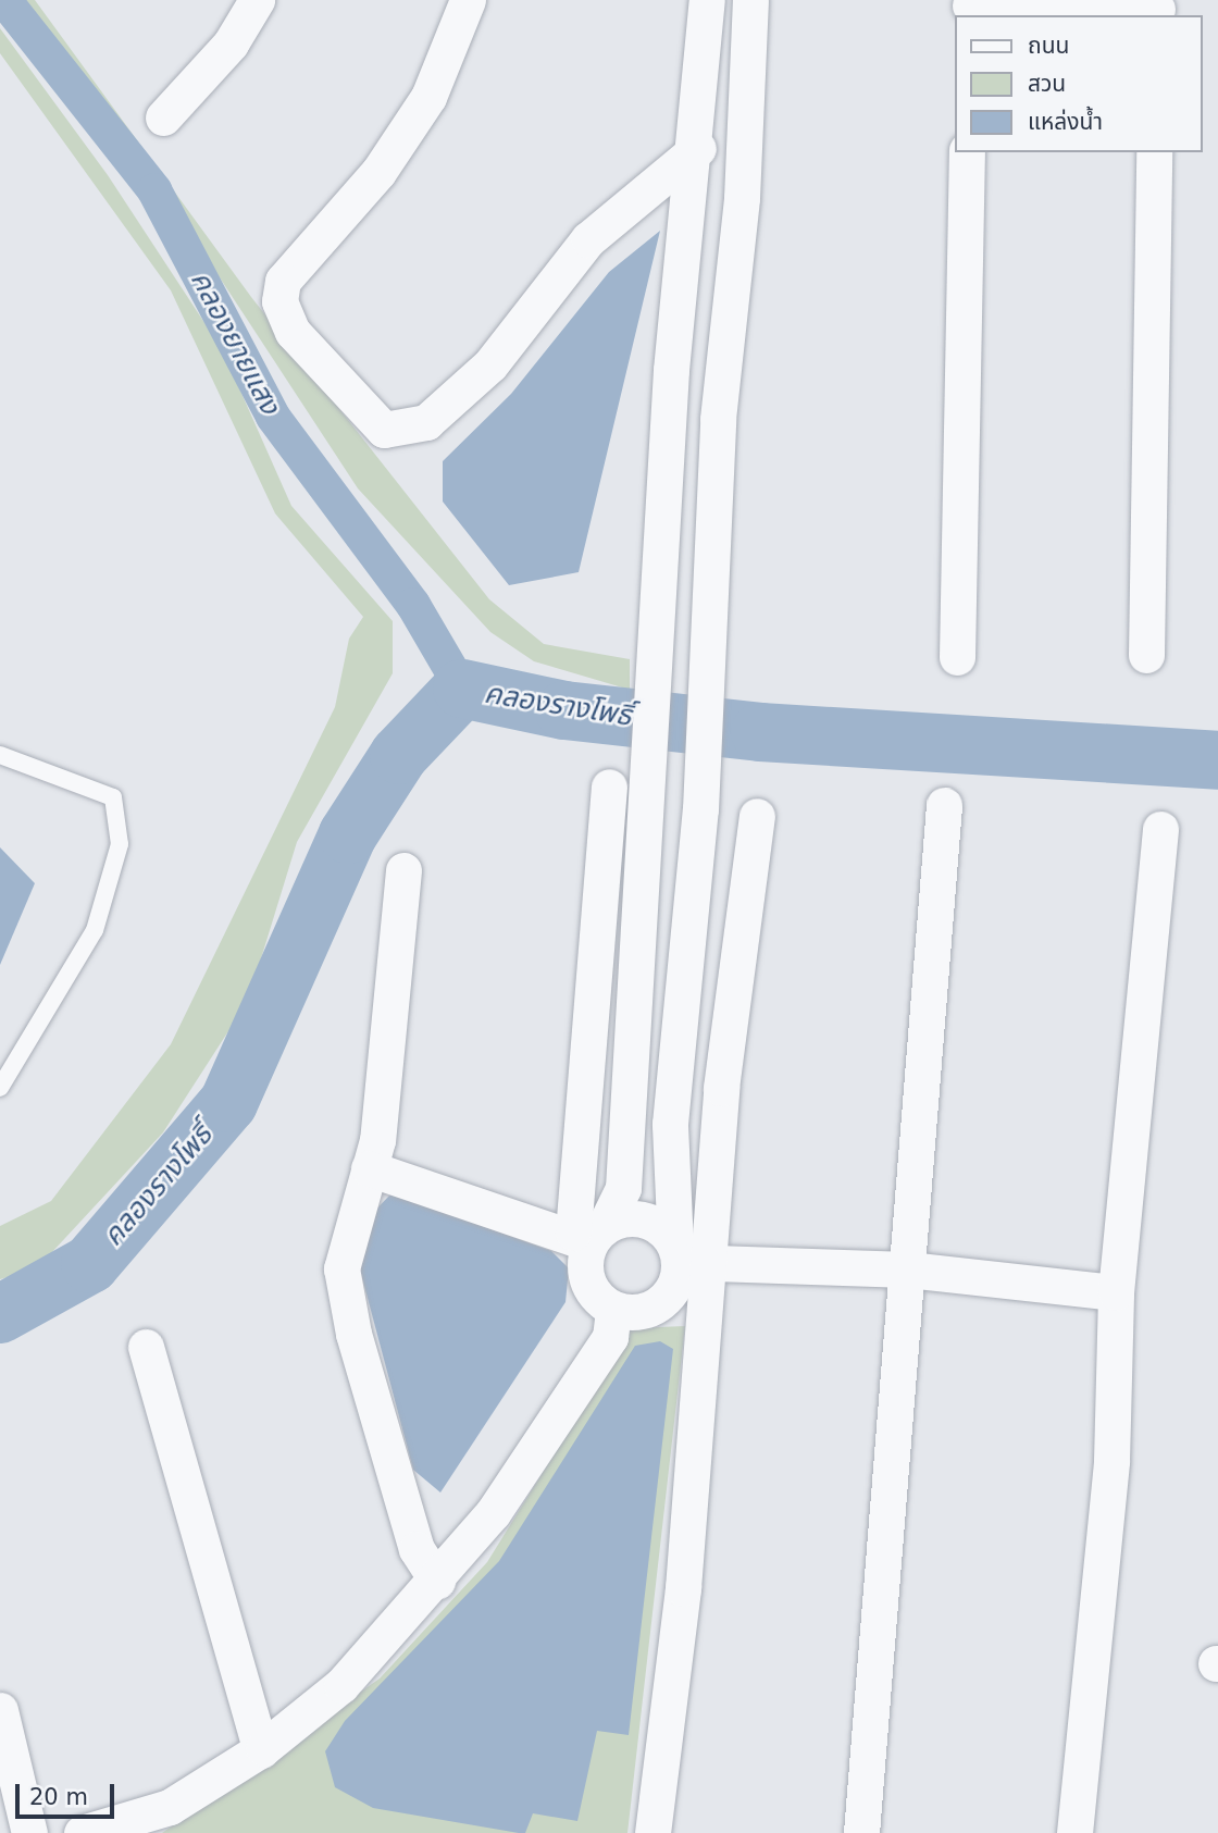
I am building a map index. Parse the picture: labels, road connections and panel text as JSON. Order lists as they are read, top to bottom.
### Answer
{
  "water": ["คลองยายแสง", "คลองรางโพธิ์"],
  "legend": ["ถนน", "สวน", "แหล่งน้ำ"],
  "scale_bar": "20 m"
}
